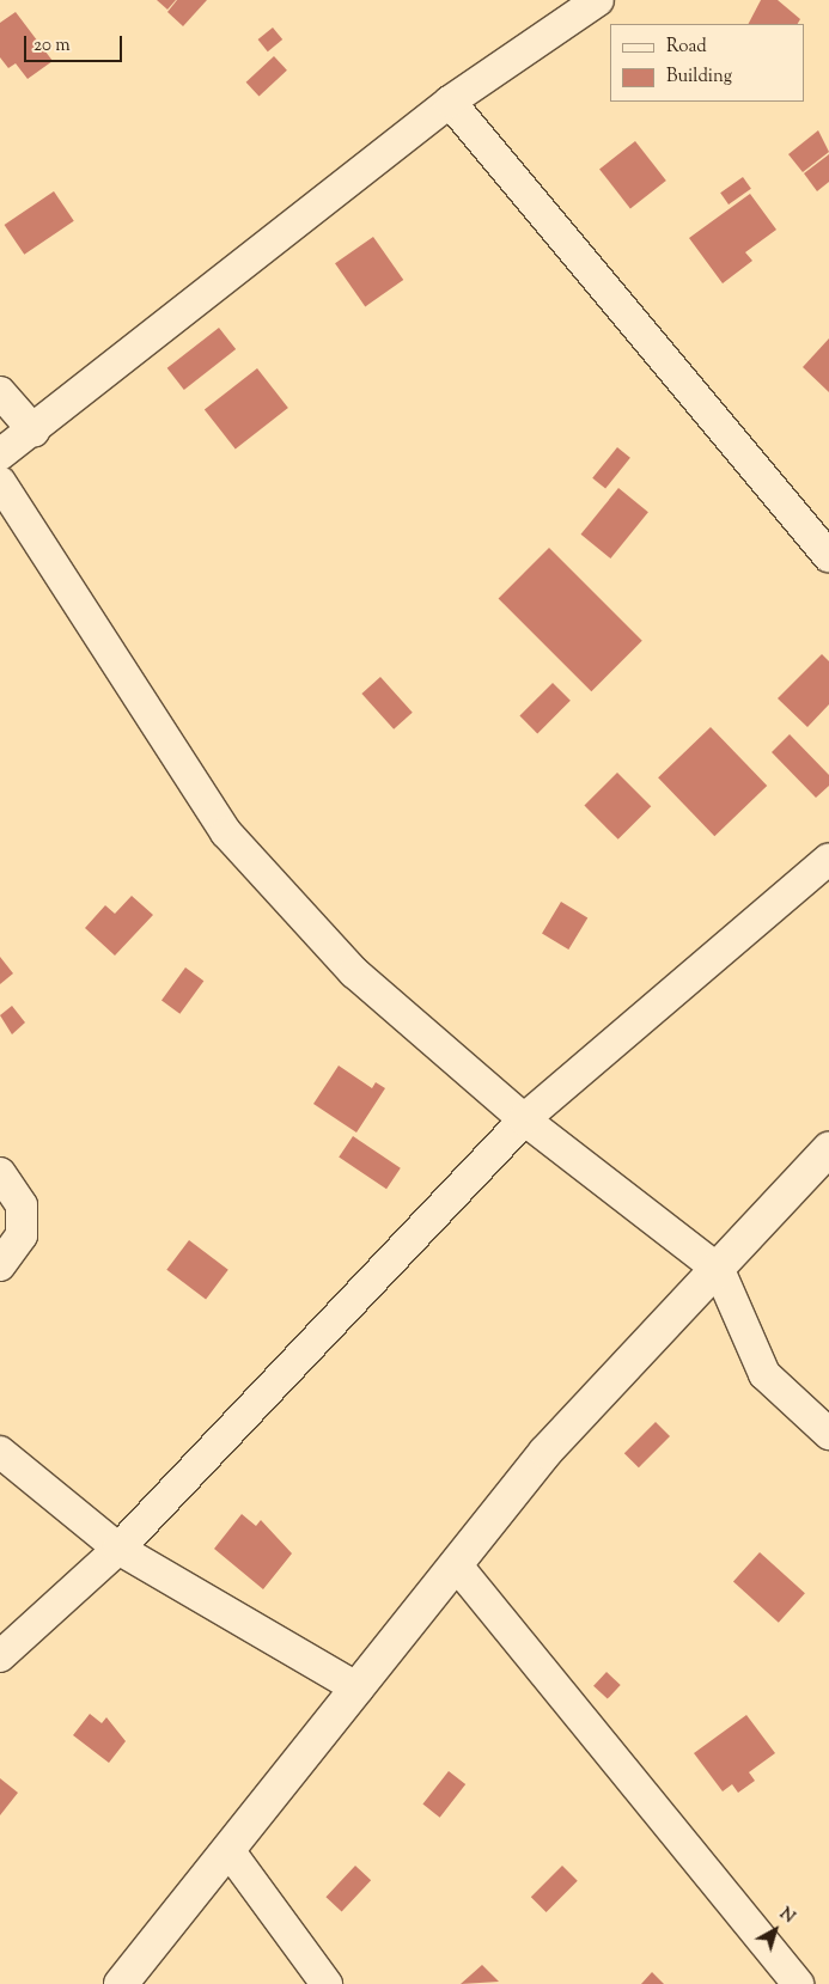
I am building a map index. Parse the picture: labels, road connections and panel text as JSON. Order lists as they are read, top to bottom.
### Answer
{
  "legend": ["Road", "Building"],
  "scale_bar": "20 m",
  "north": "top right"
}
